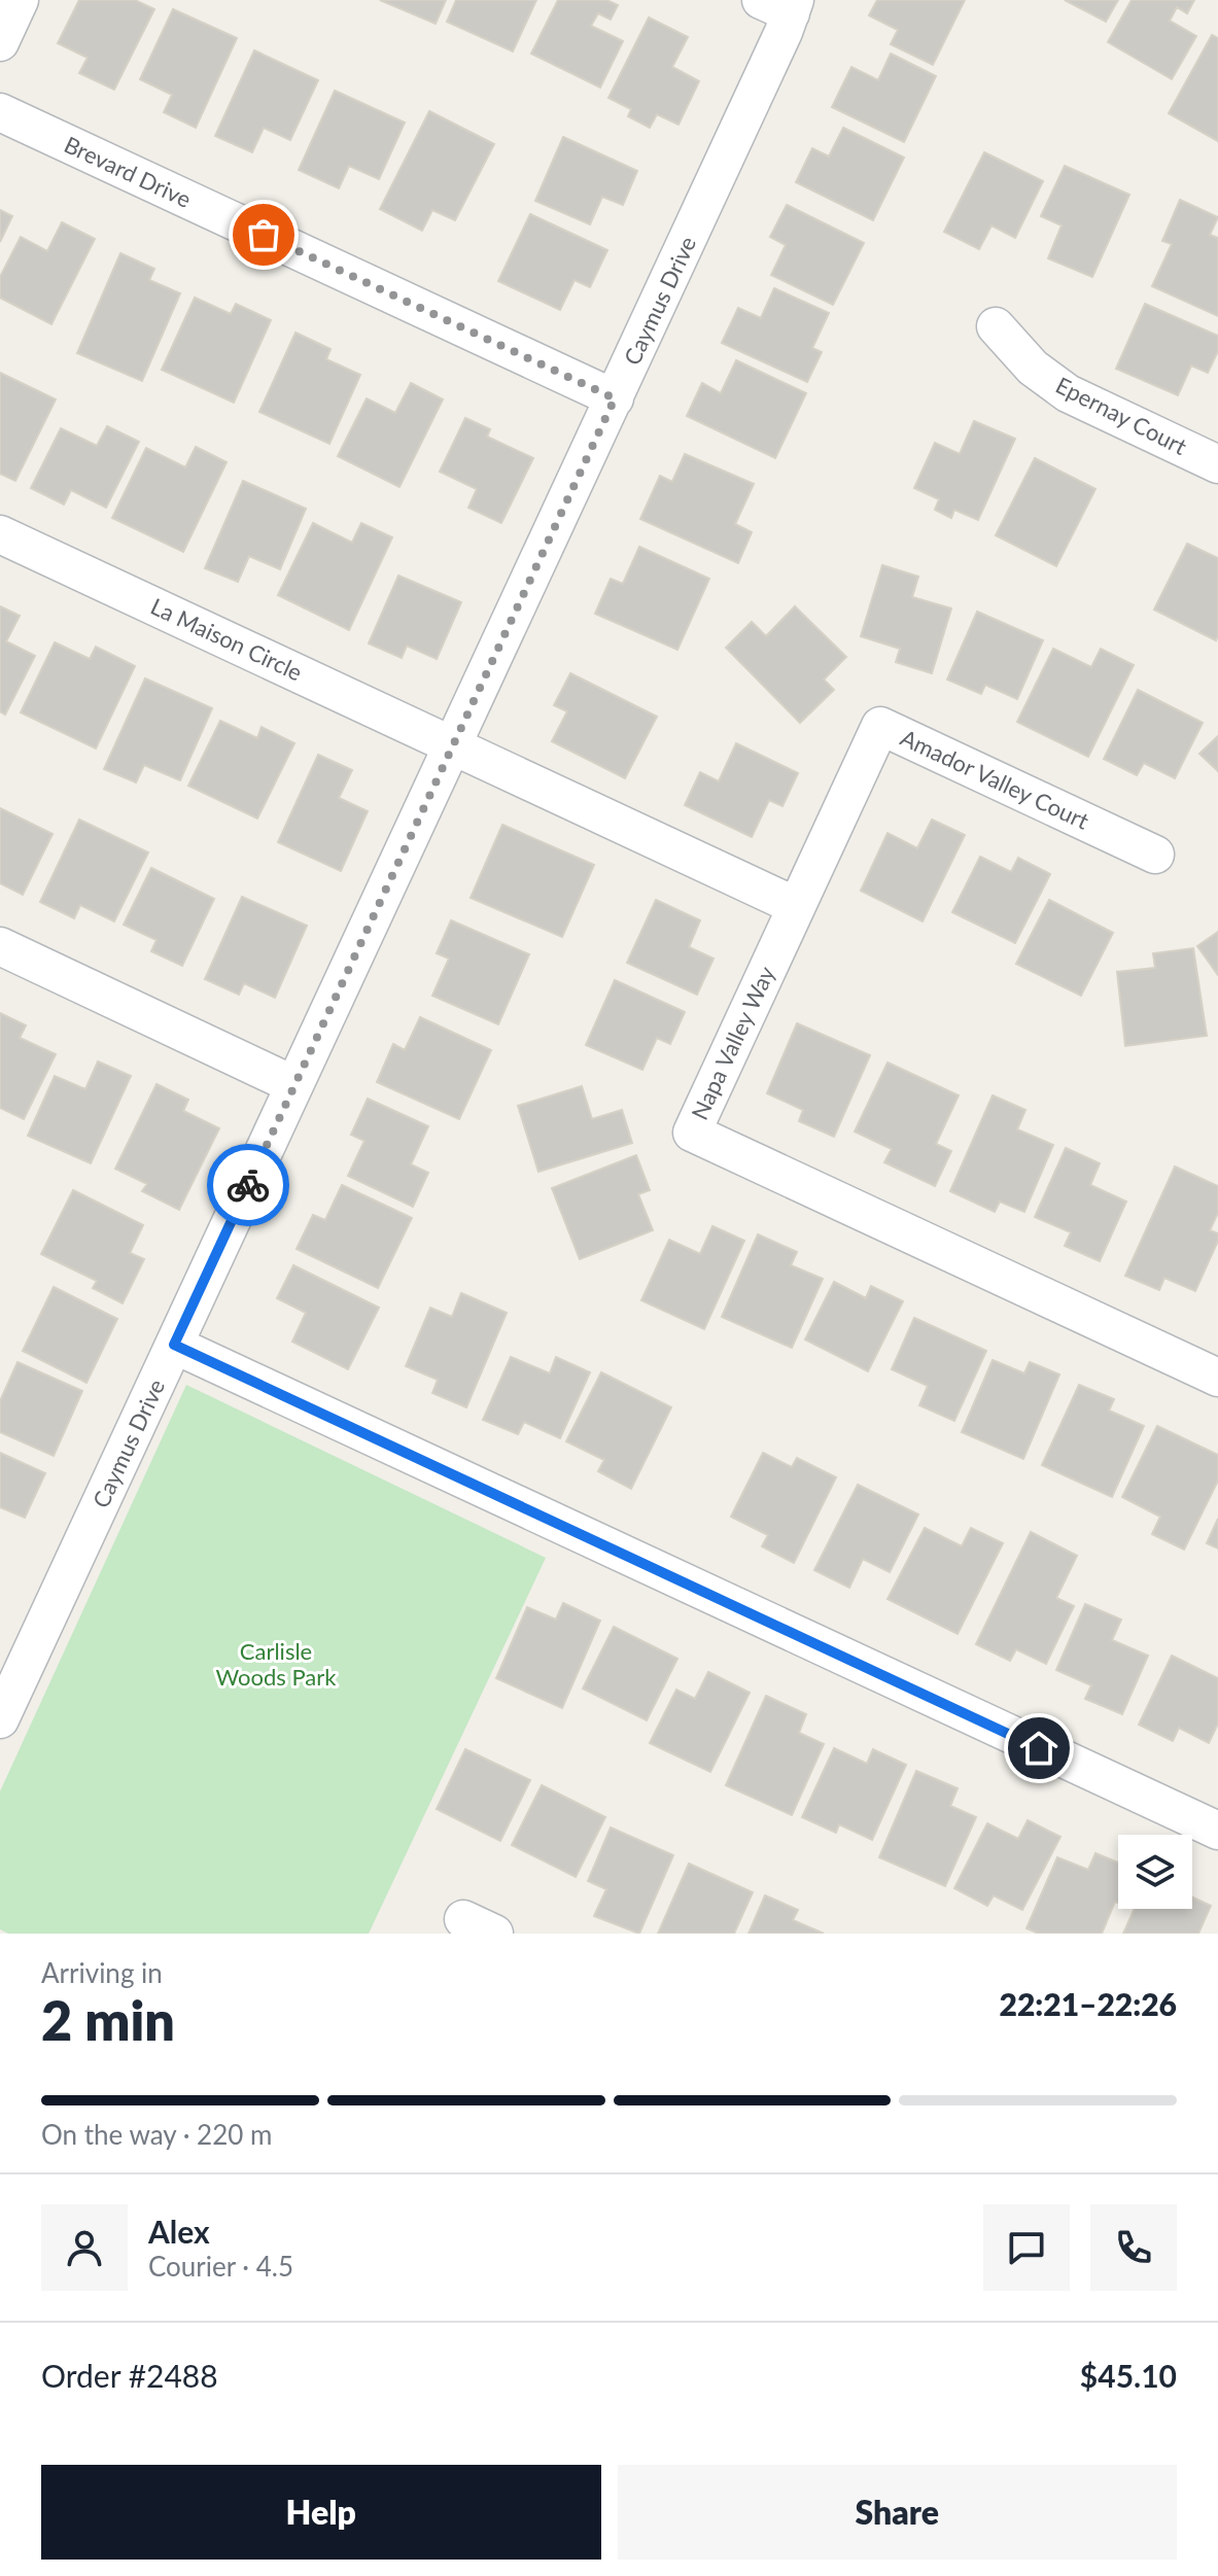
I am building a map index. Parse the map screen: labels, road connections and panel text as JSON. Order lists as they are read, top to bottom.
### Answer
{
  "streets": {
    "street": [
      "Brevard Drive",
      "Caymus Drive",
      "Epernay Court",
      "La Maison Circle",
      "Amador Valley Court",
      "Napa Valley Way"
    ]
  },
  "crossings": [
    ["Brevard Drive", "Caymus Drive"],
    ["Caymus Drive", "La Maison Circle"],
    ["Amador Valley Court", "Napa Valley Way"]
  ],
  "parks": ["Carlisle Woods Park"],
  "page": {
    "heading": ["2 min", "Arriving in", "22:21–22:26"],
    "panel": [
      "Alex",
      "Courier · 4.5",
      "Order #2488",
      "$45.10"
    ],
    "bar": "On the way · 220 m",
    "buttons": ["Help", "Share"]
  }
}
